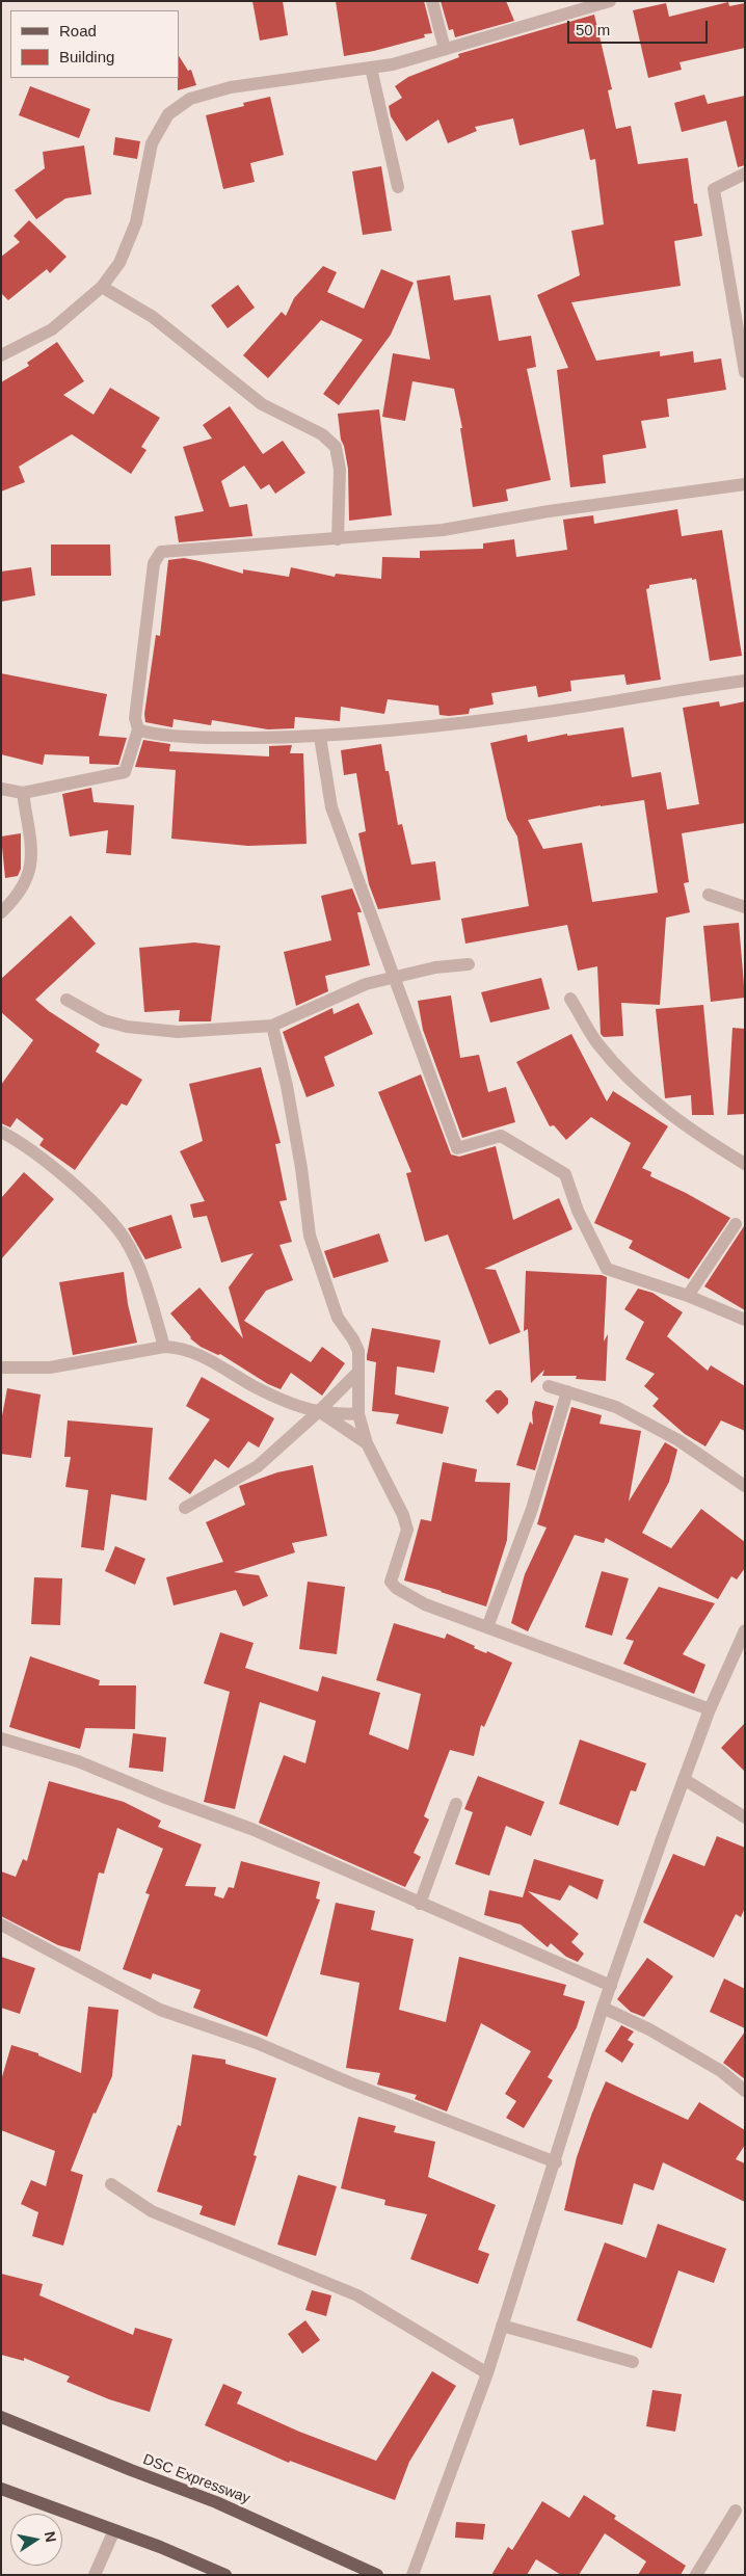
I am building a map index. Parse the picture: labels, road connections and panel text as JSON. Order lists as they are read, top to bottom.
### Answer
{
  "streets": {
    "main road": ["DSC Expressway"]
  },
  "legend": ["Road", "Building"],
  "scale_bar": "50 m",
  "north": "right"
}
